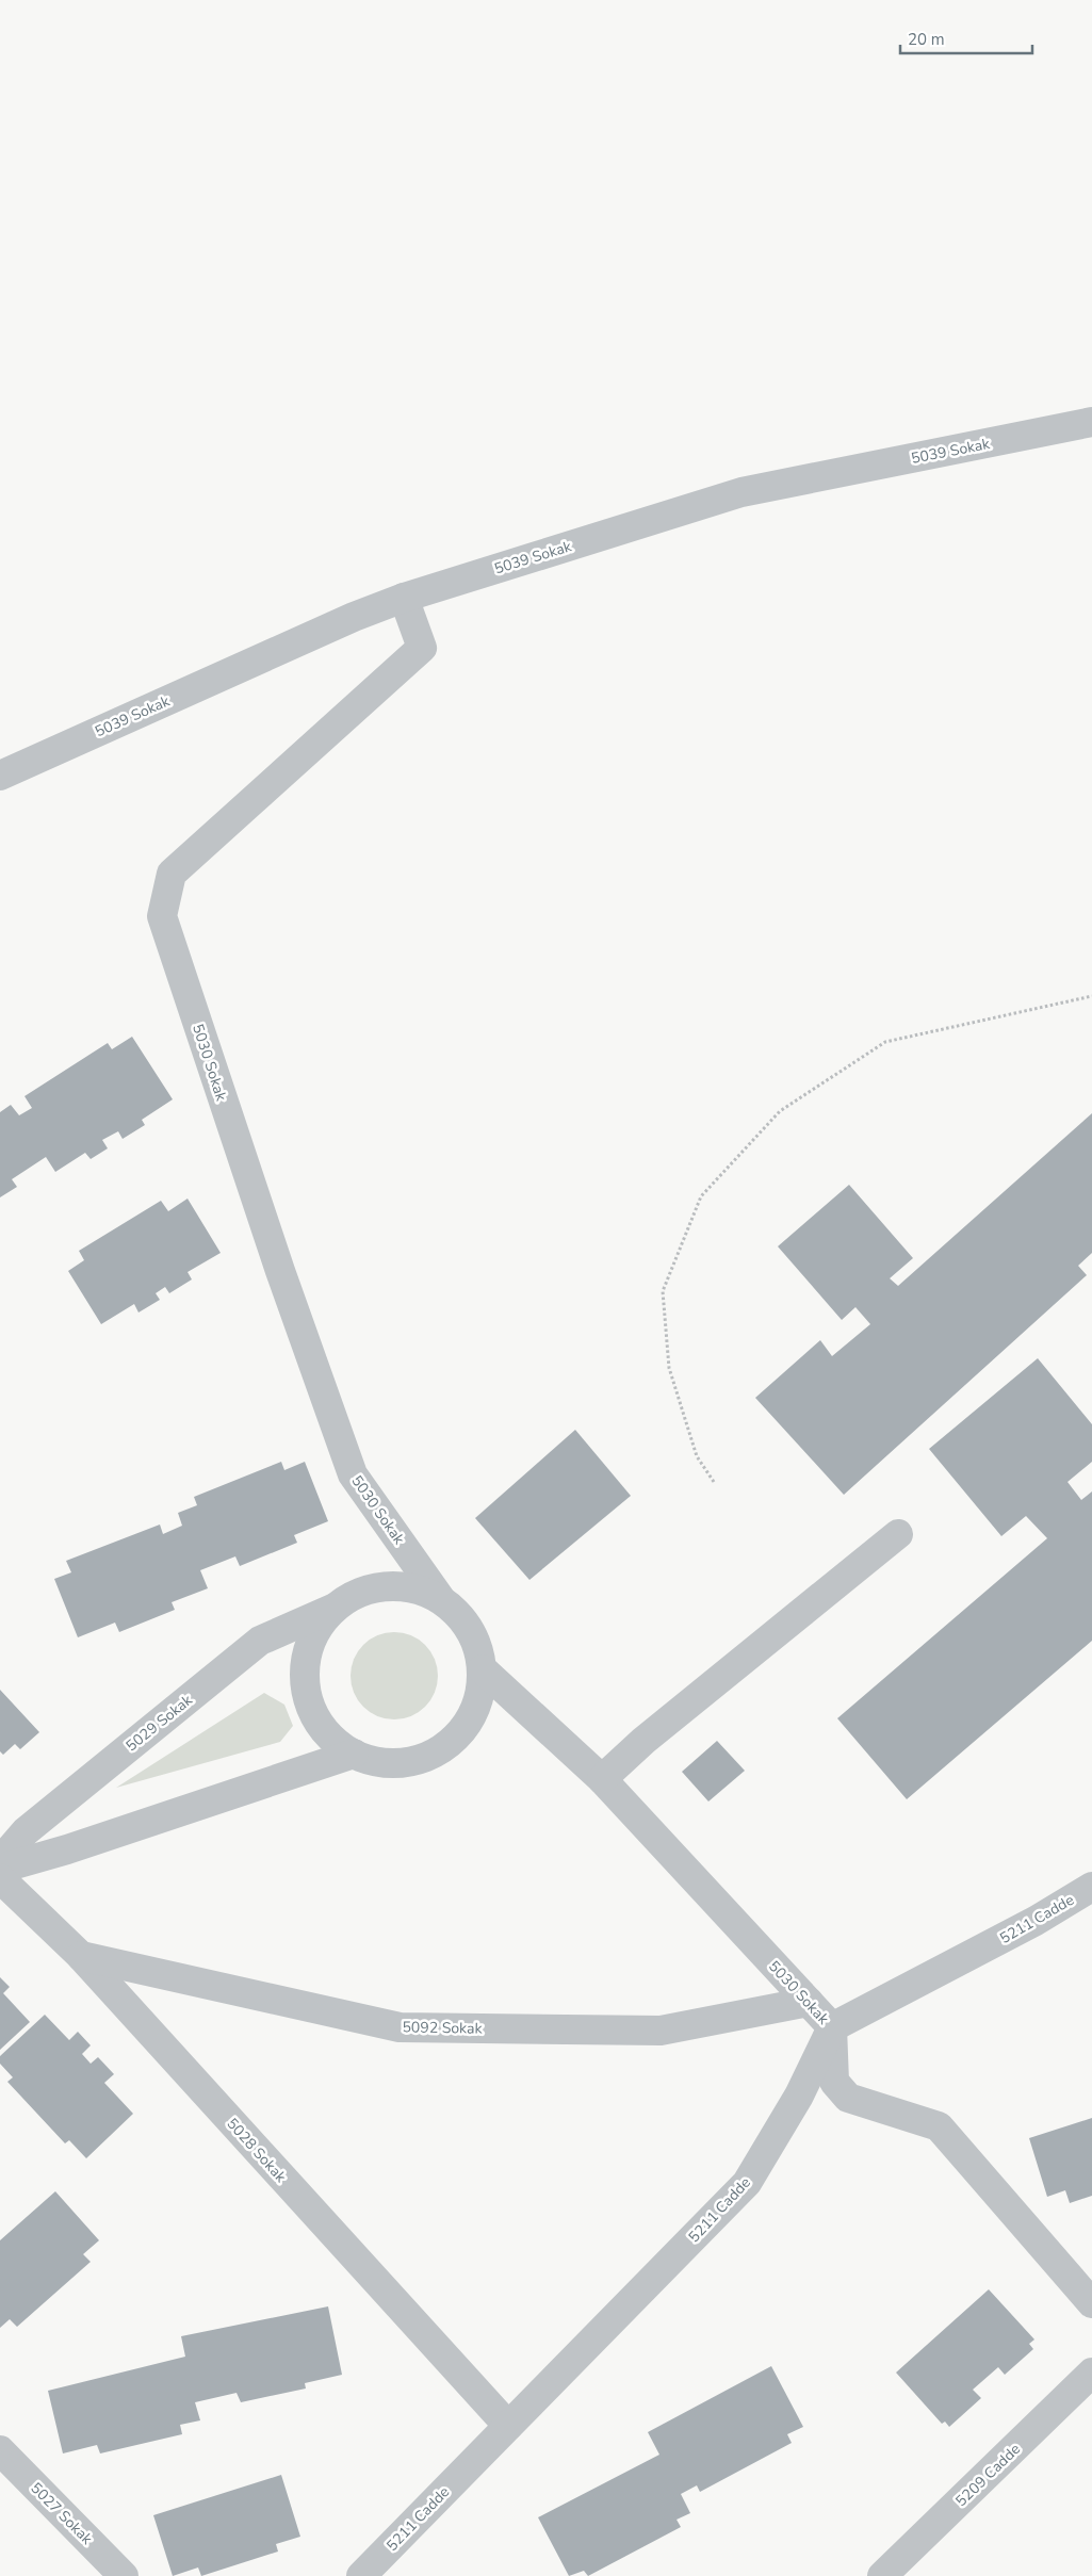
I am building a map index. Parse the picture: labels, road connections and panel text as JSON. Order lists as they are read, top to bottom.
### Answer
{
  "streets": {
    "street": [
      "5039 Sokak",
      "5030 Sokak",
      "5029 Sokak",
      "5211 Cadde",
      "5092 Sokak",
      "5028 Sokak",
      "5209 Cadde",
      "5027 Sokak"
    ]
  },
  "crossings": [
    ["5039 Sokak", "5030 Sokak"],
    ["5030 Sokak", "5029 Sokak"],
    ["5030 Sokak", "5211 Cadde"],
    ["5030 Sokak", "5092 Sokak"],
    ["5211 Cadde", "5028 Sokak"],
    ["5092 Sokak", "5028 Sokak"]
  ],
  "scale_bar": "20 m"
}
